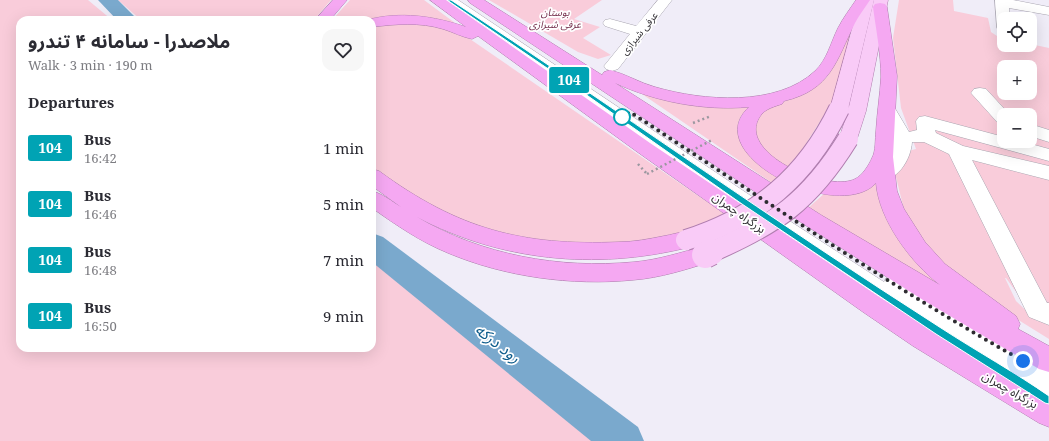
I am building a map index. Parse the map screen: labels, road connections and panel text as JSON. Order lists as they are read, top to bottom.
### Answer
{
  "streets": {
    "highway": ["بزرگراه چمران"],
    "street": ["عرفی شیرازی"]
  },
  "water": ["رود درکه"],
  "parks": ["بوستان عرفی شیرازی"],
  "lines": ["bus line 104"],
  "page": {
    "on_map": "104",
    "map_buttons": ["+", "−"],
    "heading": [
      ["ملاصدرا - سامانه ۴ تندرو", "Walk · 3 min · 190 m"],
      "Departures"
    ],
    "list": [
      {
        "mark": "104",
        "name": "Bus",
        "note": "16:42",
        "value": "1 min"
      },
      {
        "mark": "104",
        "name": "Bus",
        "note": "16:46",
        "value": "5 min"
      },
      {
        "mark": "104",
        "name": "Bus",
        "note": "16:48",
        "value": "7 min"
      },
      {
        "mark": "104",
        "name": "Bus",
        "note": "16:50",
        "value": "9 min"
      }
    ]
  }
}
